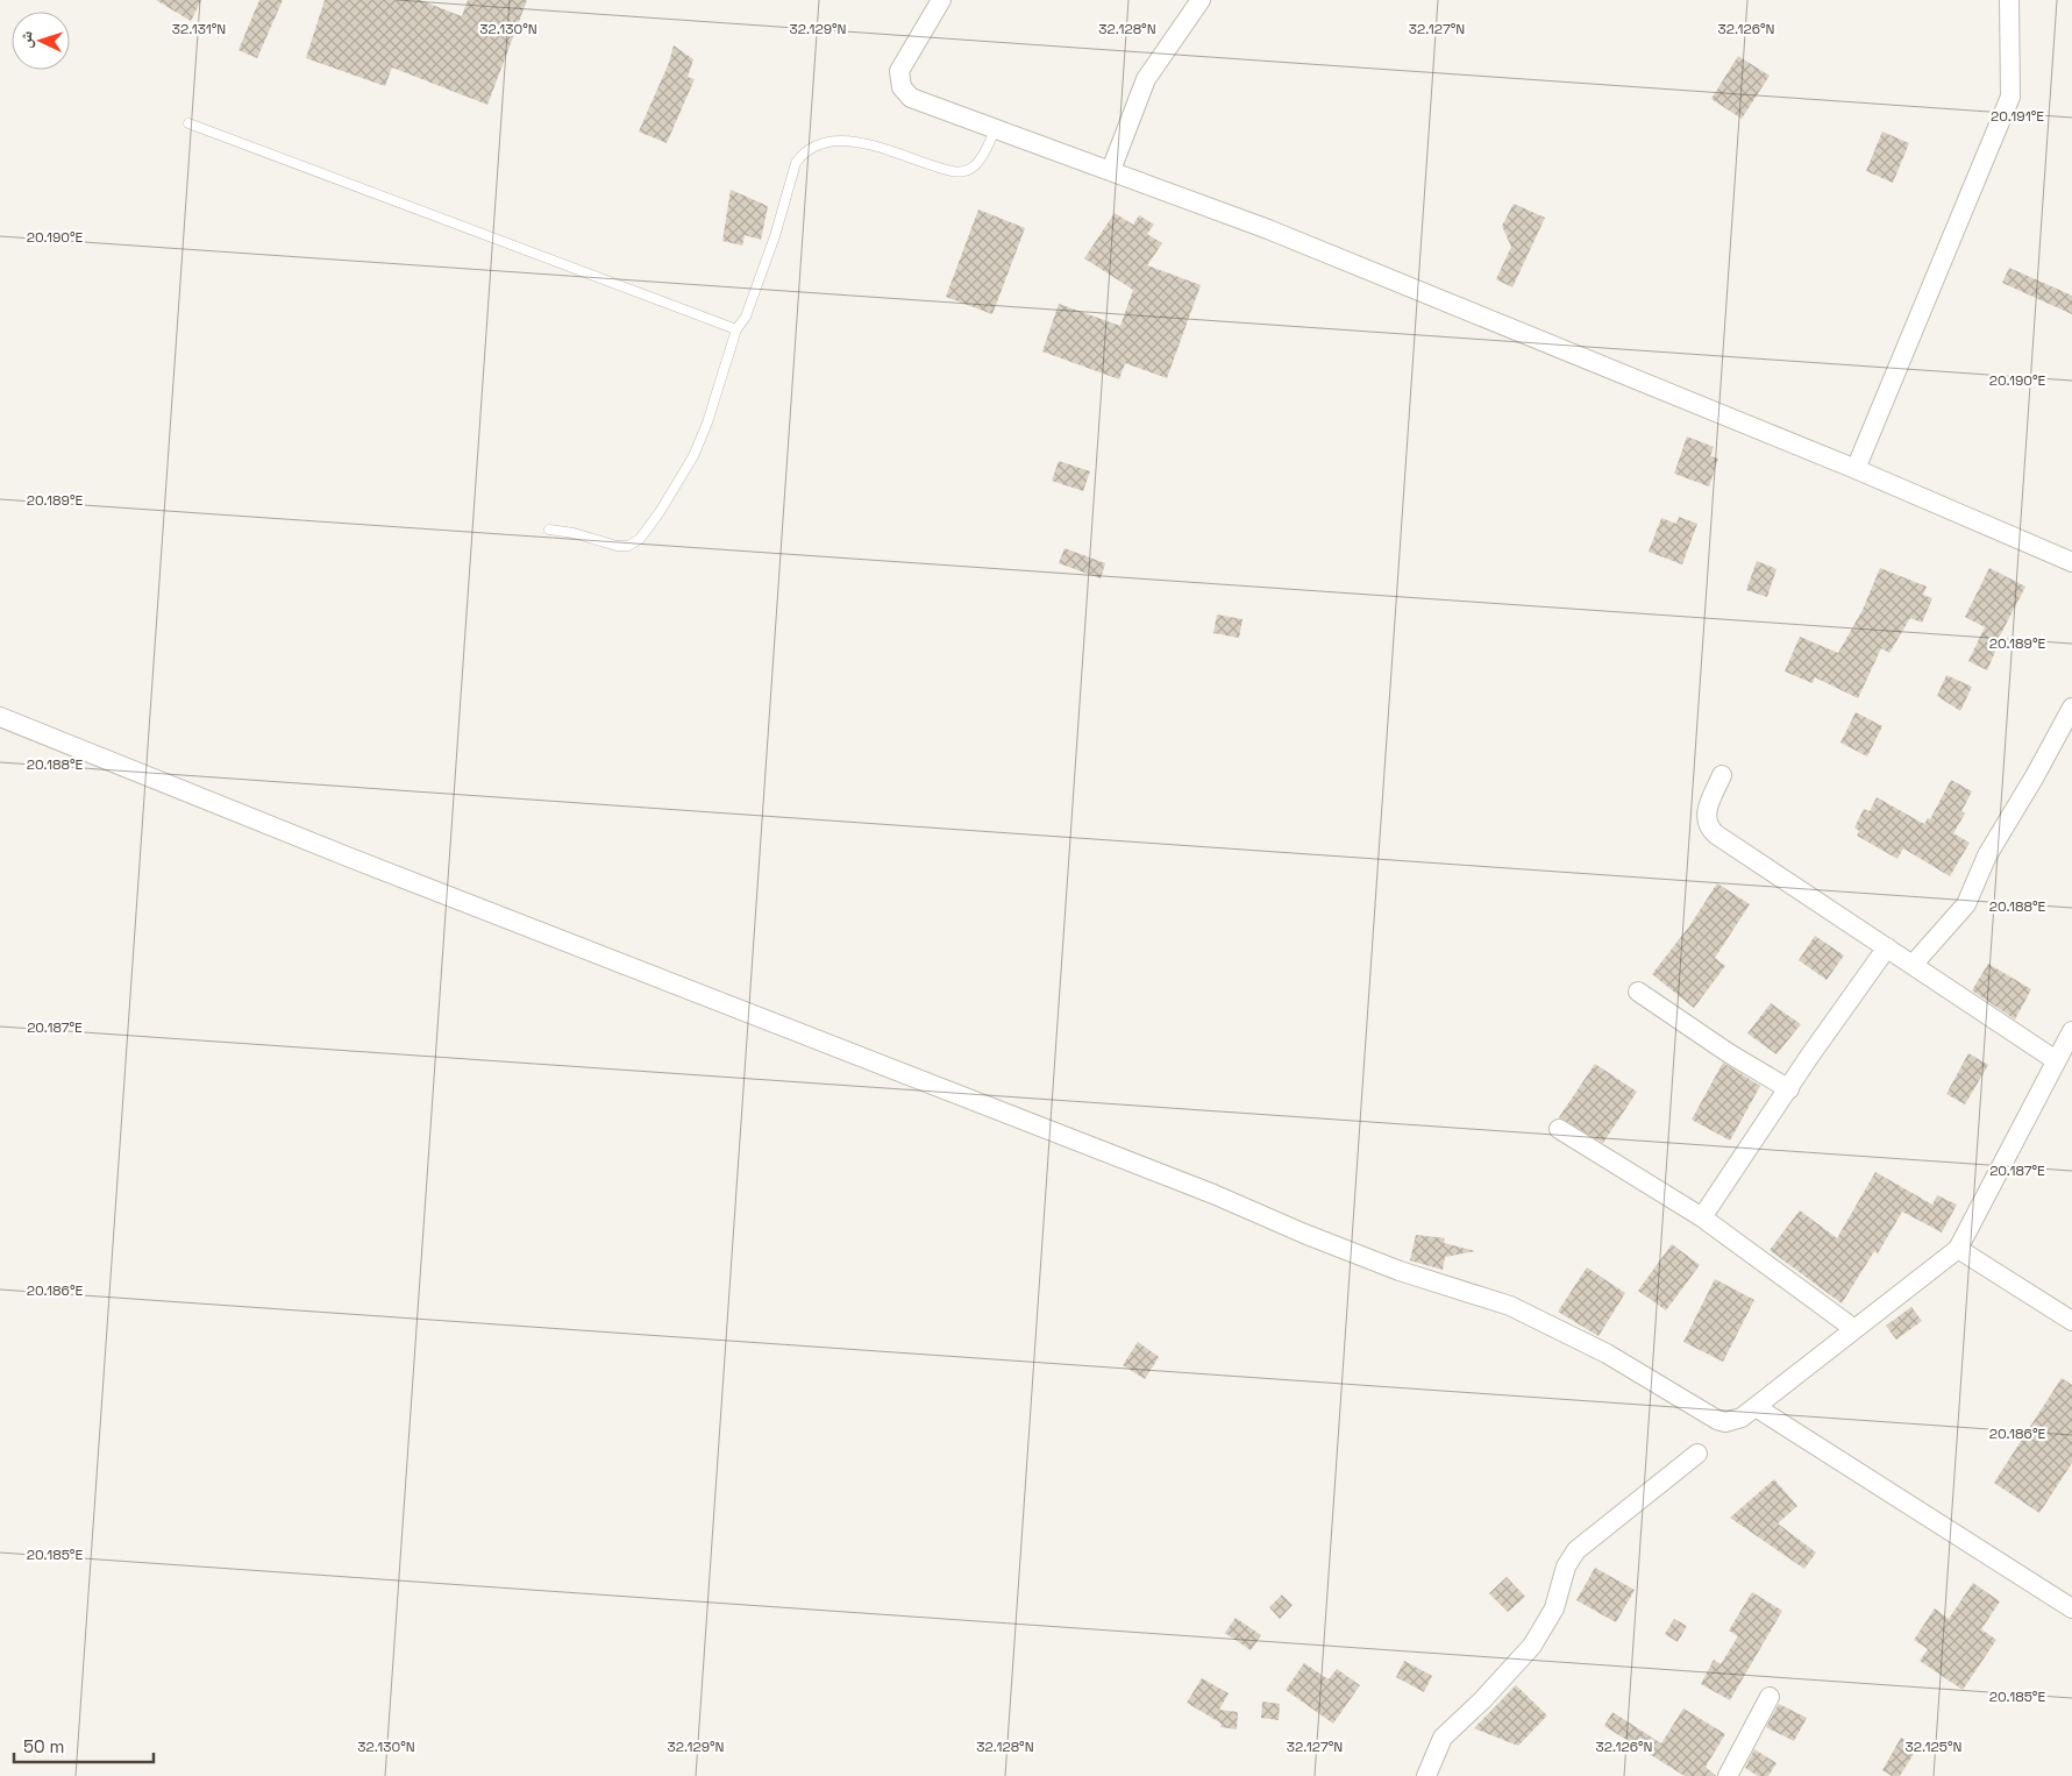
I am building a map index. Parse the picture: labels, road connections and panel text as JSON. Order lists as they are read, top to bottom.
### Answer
{
  "scale_bar": "50 m",
  "north": "left",
  "coordinates": [
    "32.131°N",
    "32.130°N",
    "32.129°N",
    "32.128°N",
    "32.127°N",
    "32.126°N",
    "20.191°E",
    "20.190°E",
    "20.189°E",
    "20.188°E",
    "20.187°E",
    "20.186°E",
    "20.185°E",
    "32.125°N"
  ]
}
